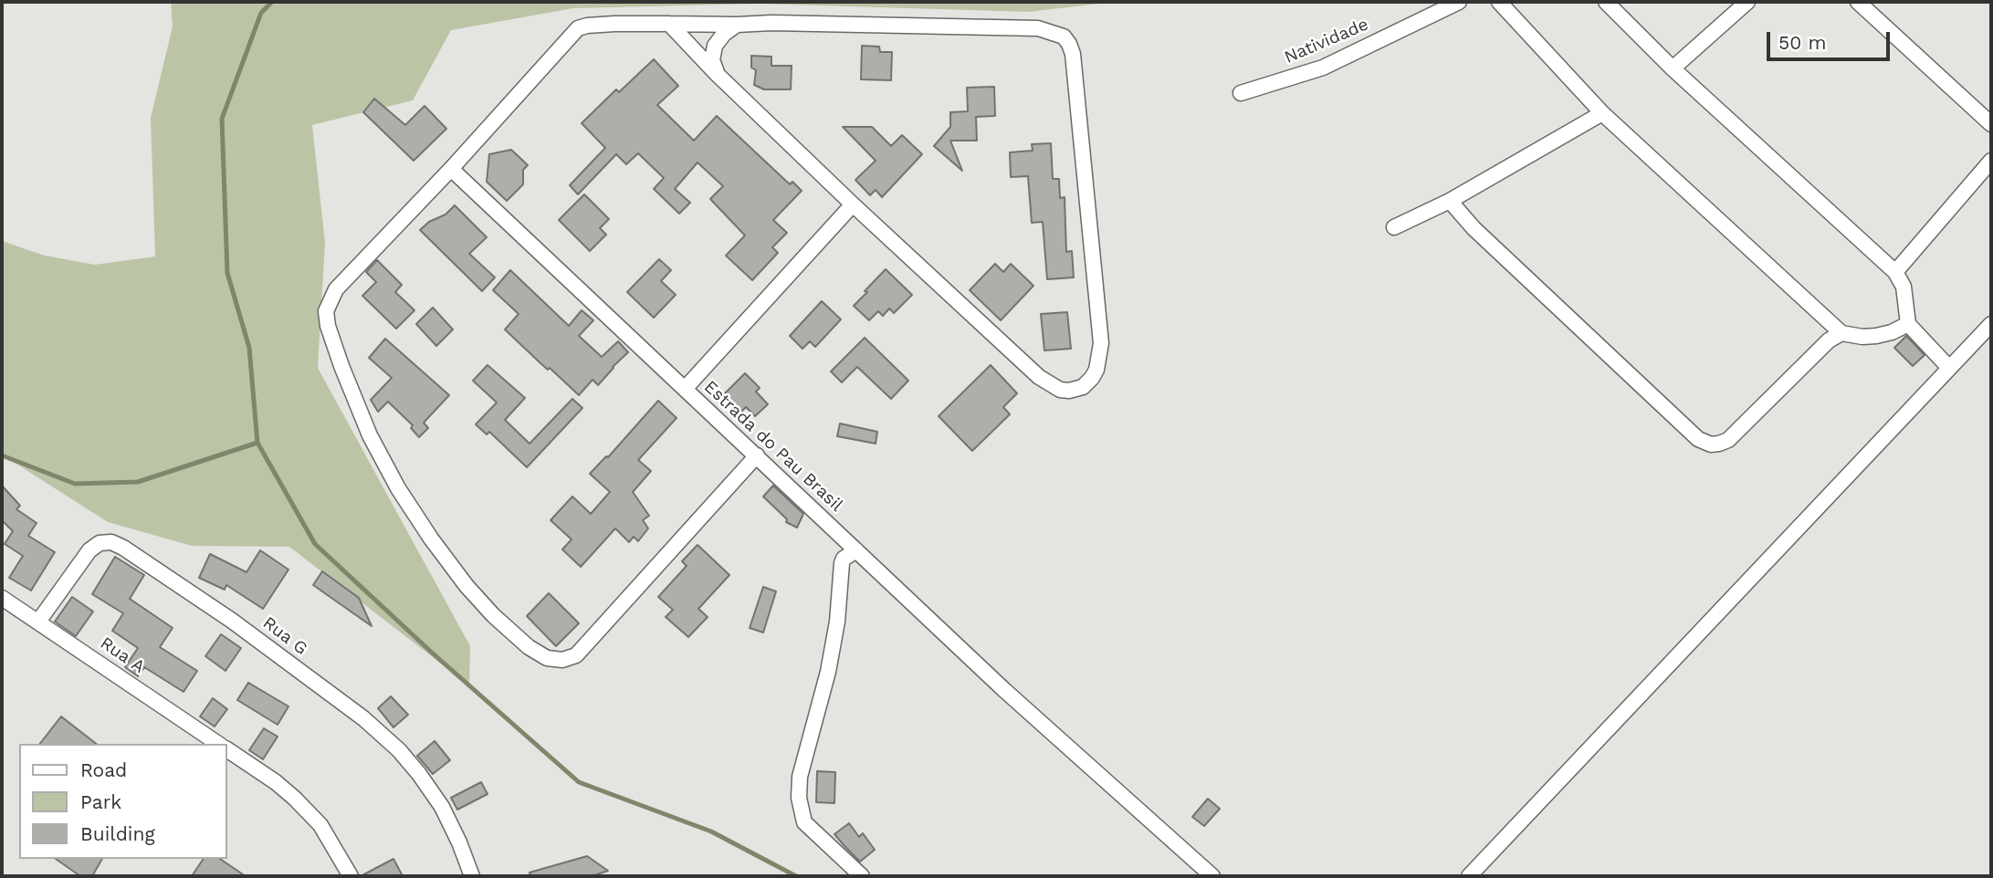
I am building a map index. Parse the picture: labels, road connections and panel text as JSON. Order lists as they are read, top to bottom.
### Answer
{
  "streets": {
    "street": [
      "Natividade",
      "Estrada do Pau Brasil",
      "Rua G",
      "Rua A"
    ]
  },
  "crossings": [
    ["Rua G", "Rua A"]
  ],
  "legend": ["Road", "Park", "Building"],
  "scale_bar": "50 m"
}
